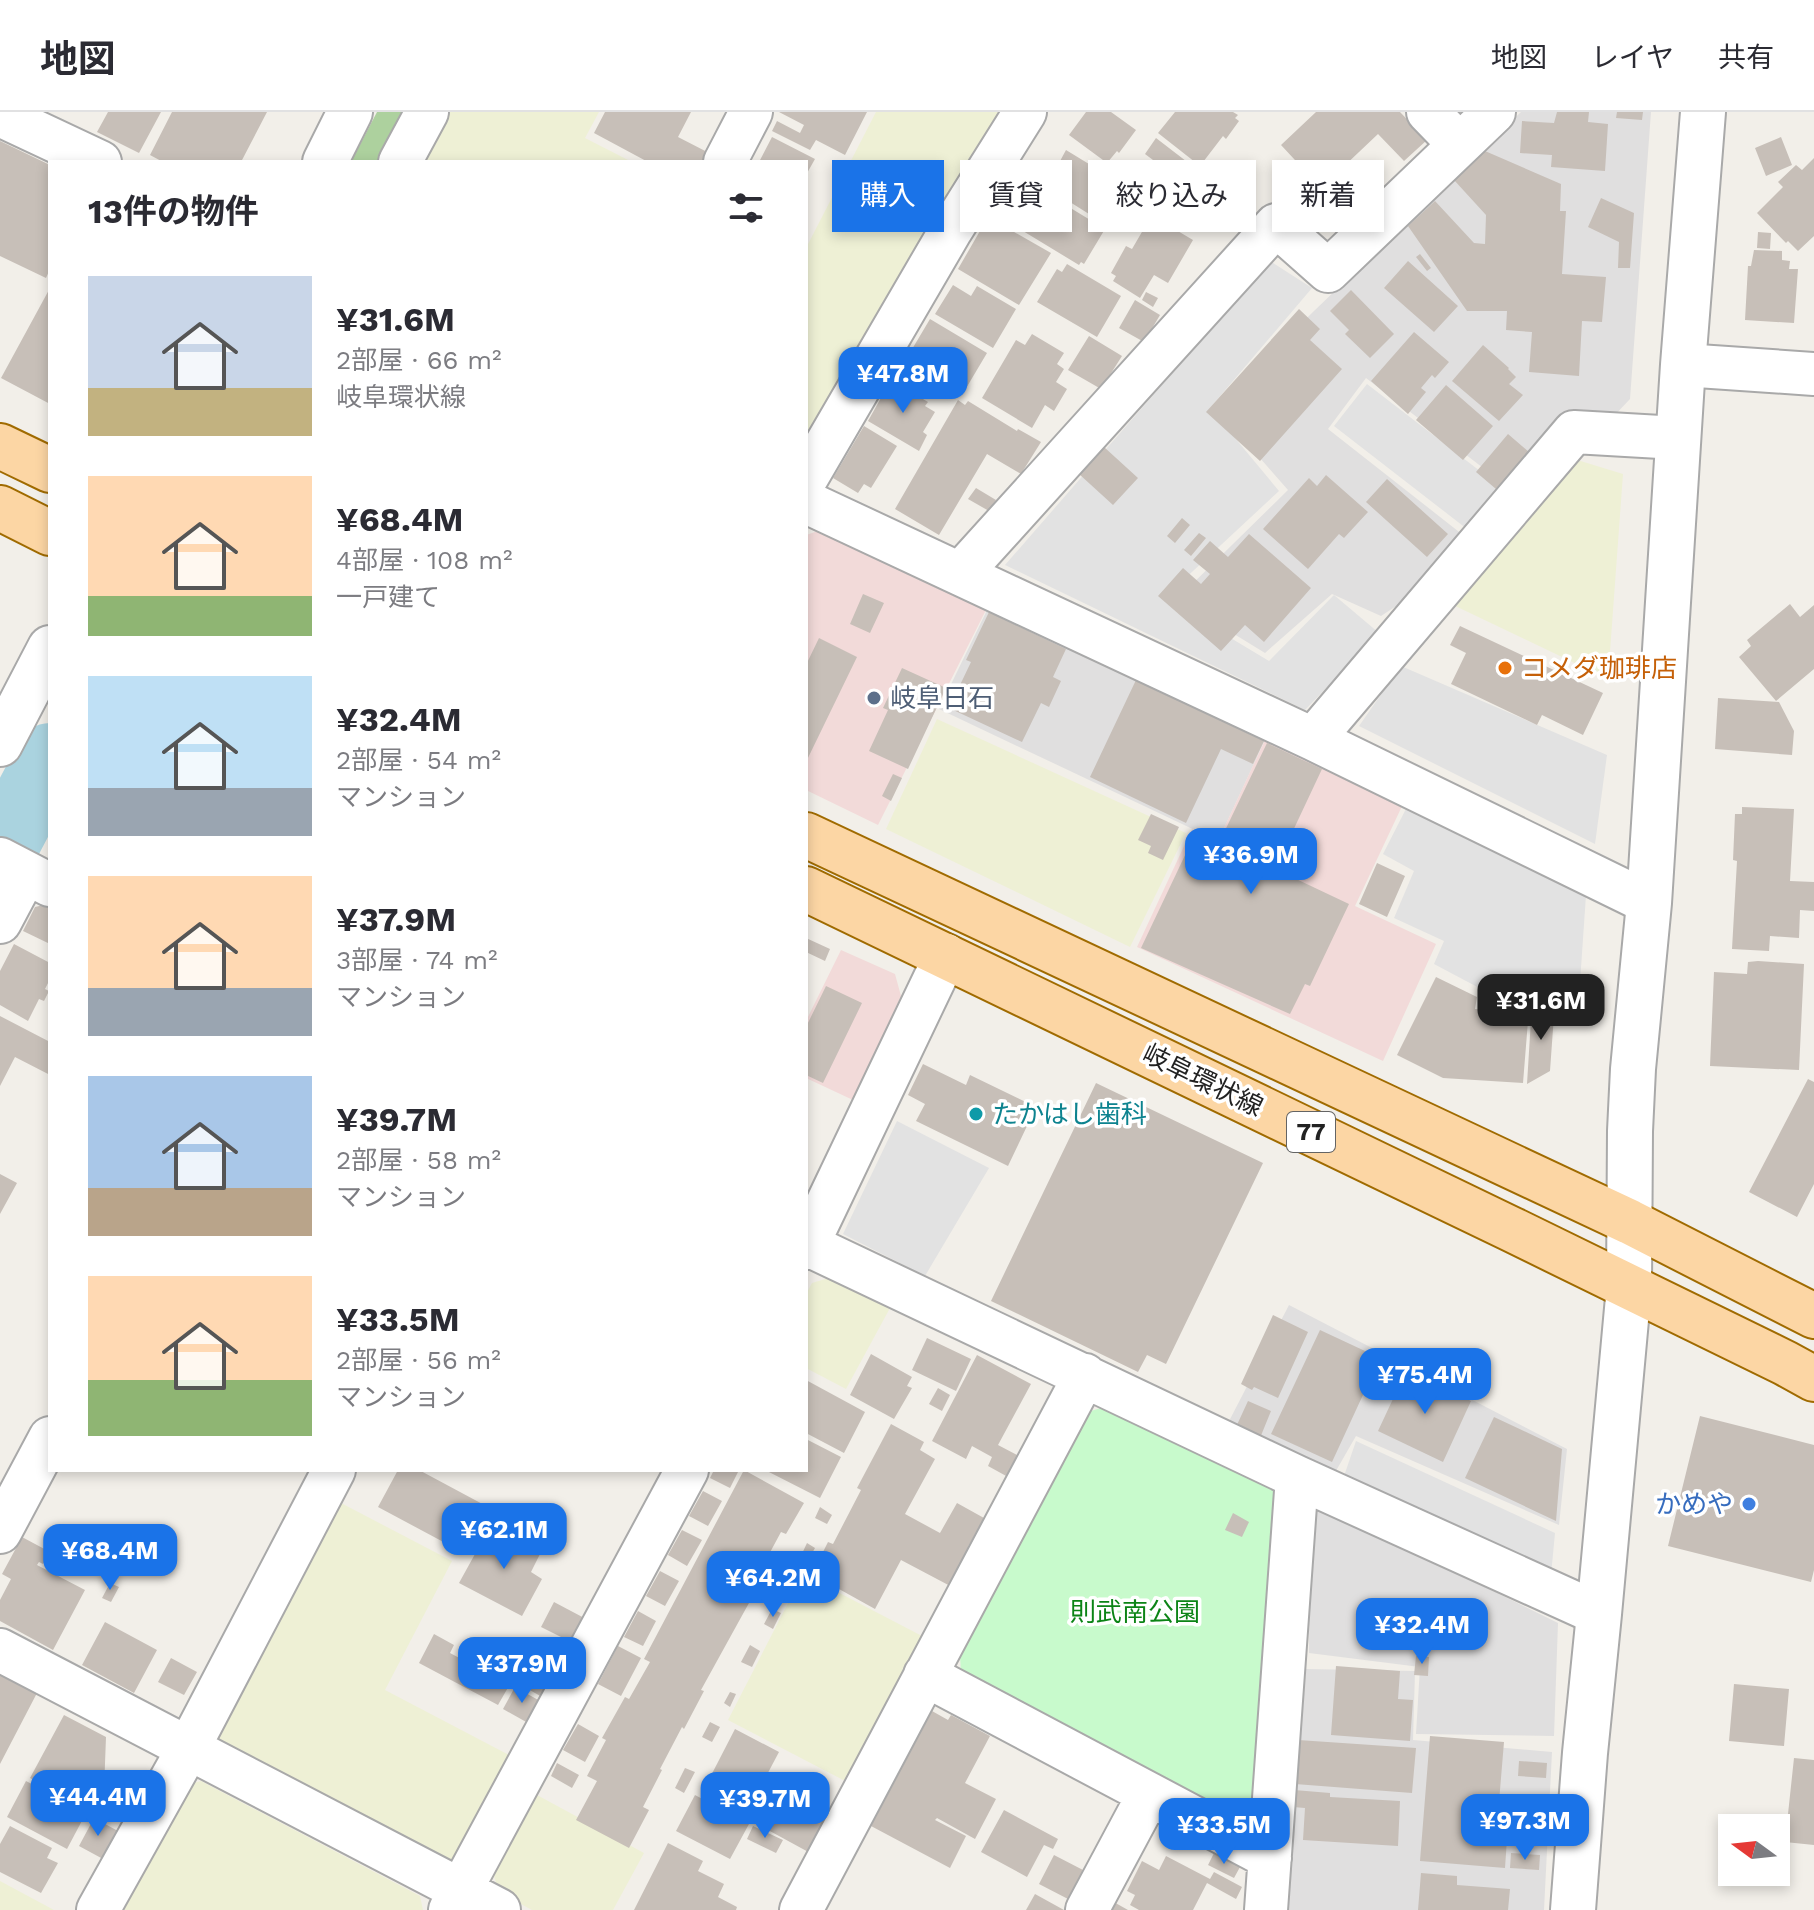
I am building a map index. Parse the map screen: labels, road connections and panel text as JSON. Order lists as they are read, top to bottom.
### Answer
{
  "streets": {
    "main road": ["岐阜環状線", "77"]
  },
  "parks": ["則武南公園"],
  "places": [
    "コメダ珈琲店",
    "岐阜日石",
    "たかはし歯科",
    "かめや"
  ],
  "north": "left",
  "page": {
    "header": "地図",
    "nav": ["地図", "レイヤ", "共有"],
    "chip": [
      "購入",
      "賃貸",
      "絞り込み",
      "新着"
    ],
    "heading": "13件の物件",
    "list": [
      {
        "name": "¥31.6M",
        "note": "2部屋 · 66 m² · 岐阜環状線"
      },
      {
        "name": "¥68.4M",
        "note": "4部屋 · 108 m² · 一戸建て"
      },
      {
        "name": "¥32.4M",
        "note": "2部屋 · 54 m² · マンション"
      },
      {
        "name": "¥37.9M",
        "note": "3部屋 · 74 m² · マンション"
      },
      {
        "name": "¥39.7M",
        "note": "2部屋 · 58 m² · マンション"
      },
      {
        "name": "¥33.5M",
        "note": "2部屋 · 56 m² · マンション"
      }
    ],
    "price": [
      "¥47.8M",
      "¥36.9M",
      "¥31.6M",
      "¥75.4M",
      "¥62.1M",
      "¥68.4M",
      "¥64.2M",
      "¥32.4M",
      "¥37.9M",
      "¥44.4M",
      "¥39.7M",
      "¥97.3M",
      "¥33.5M"
    ]
  }
}
